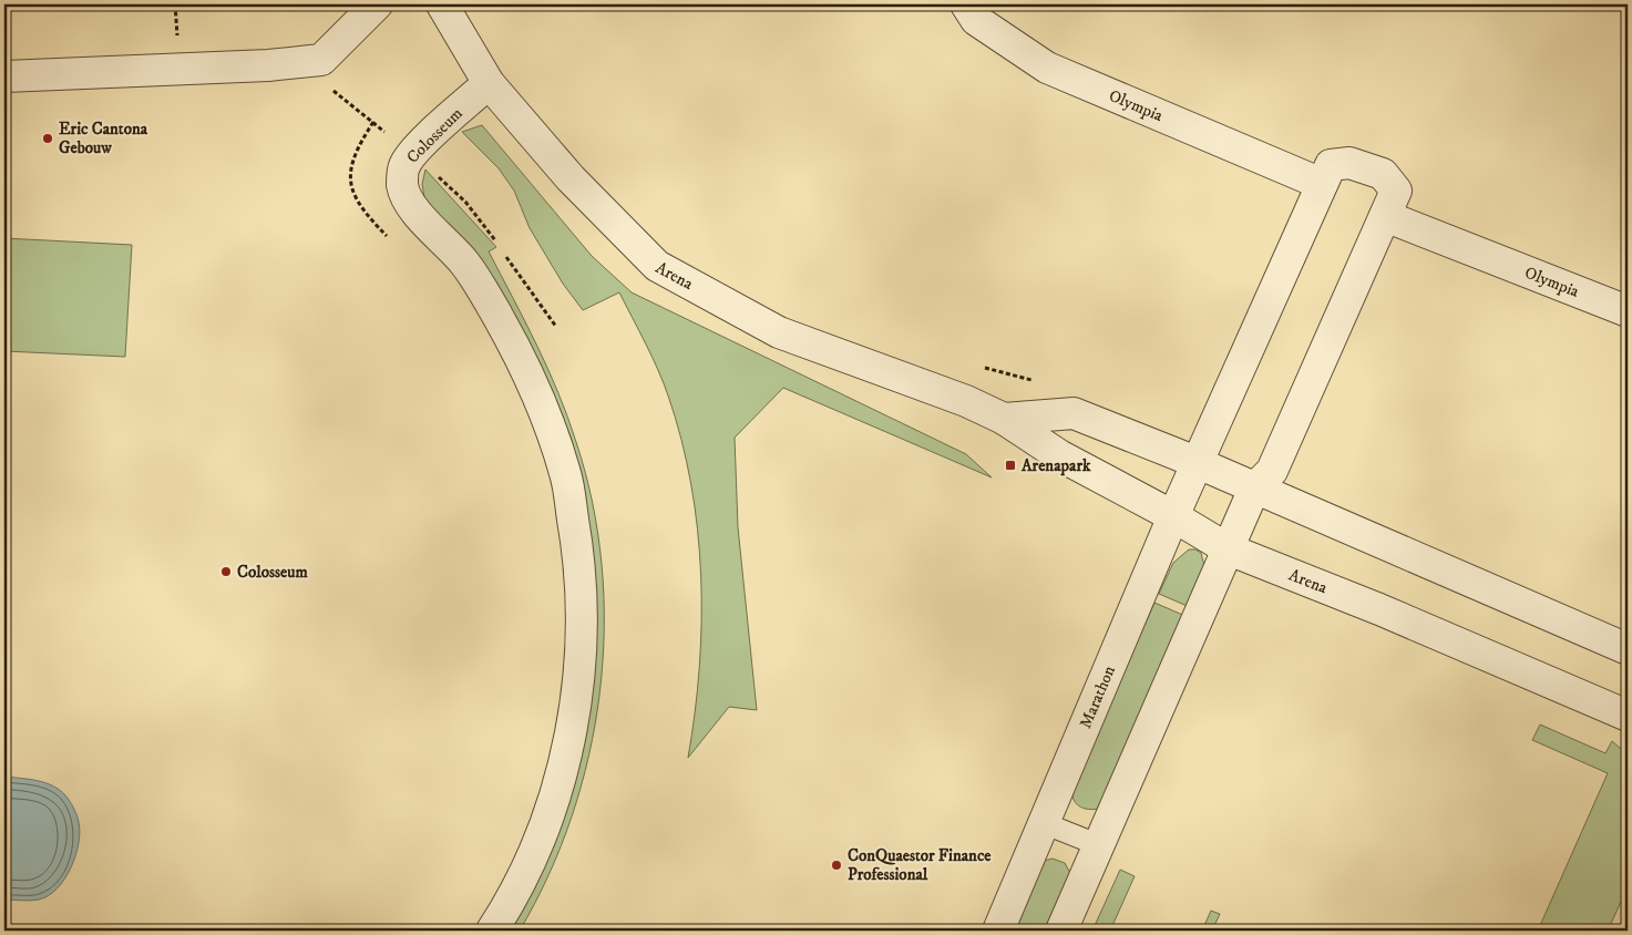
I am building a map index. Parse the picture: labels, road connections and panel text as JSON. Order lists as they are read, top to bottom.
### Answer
{
  "streets": {
    "street": [
      "Olympia",
      "Colosseum",
      "Arena",
      "Marathon"
    ]
  },
  "crossings": [
    ["Colosseum", "Arena"],
    ["Arena", "Marathon"]
  ],
  "places": {
    "other": ["Eric Cantona Gebouw", "Colosseum", "ConQuaestor Finance Professional"],
    "transit": ["Arenapark"]
  }
}
